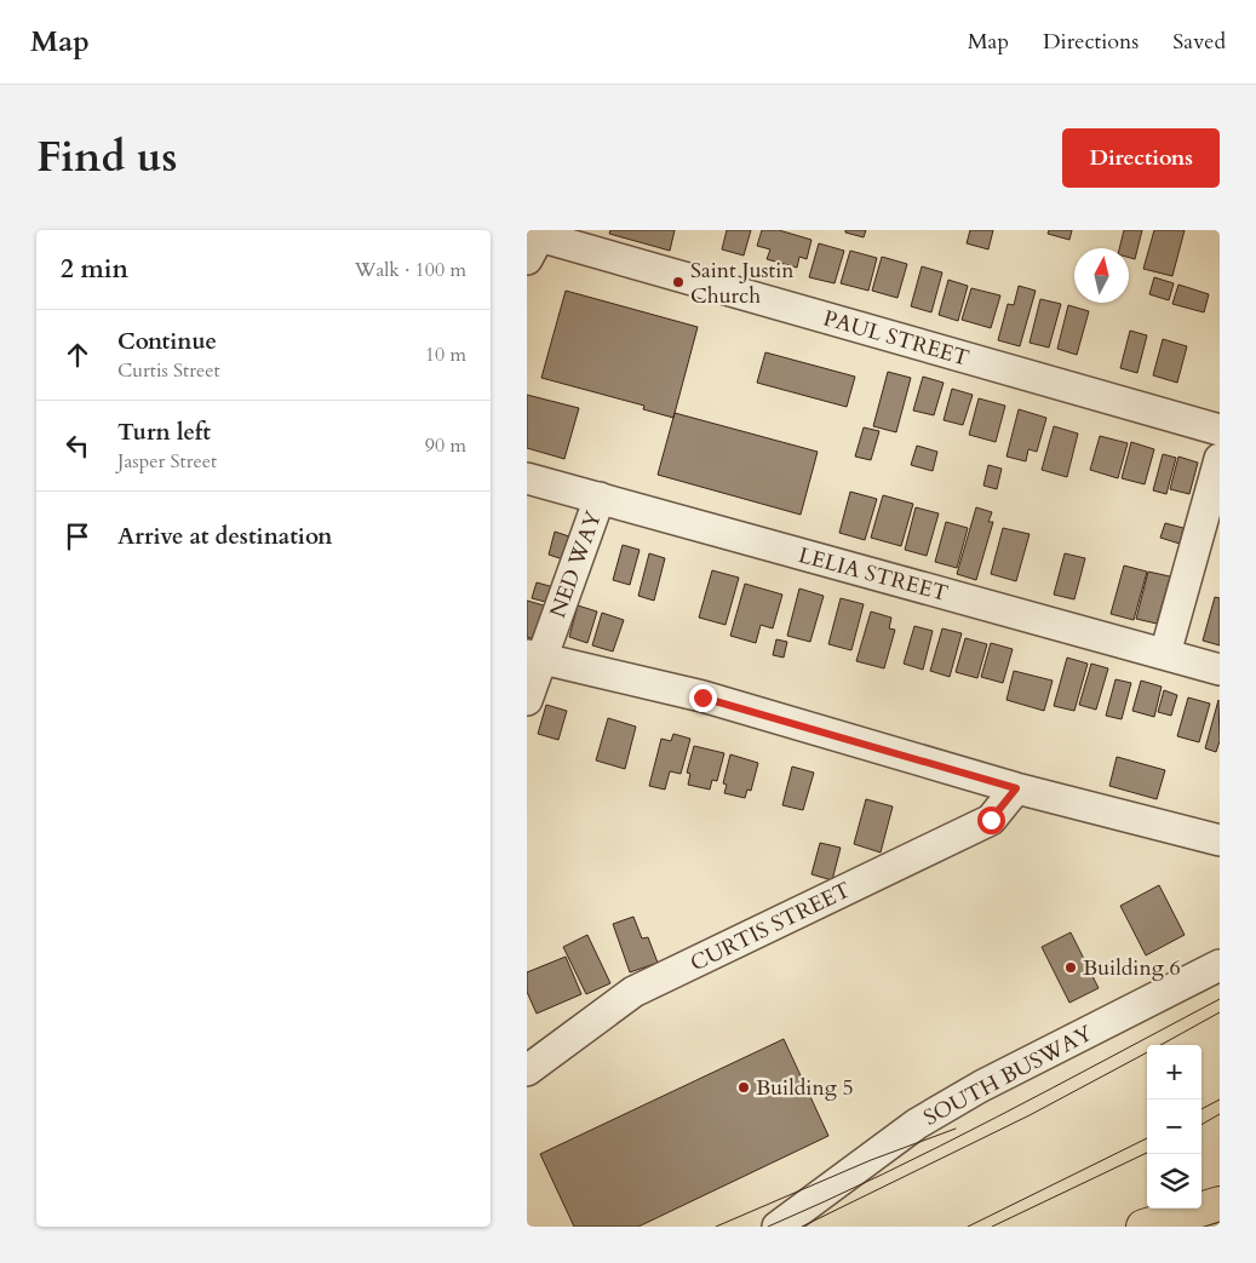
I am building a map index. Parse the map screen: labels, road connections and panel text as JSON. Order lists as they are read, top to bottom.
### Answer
{
  "streets": {
    "street": [
      "PAUL STREET",
      "NED WAY",
      "LELIA STREET",
      "CURTIS STREET",
      "SOUTH BUSWAY"
    ]
  },
  "crossings": [
    ["NED WAY", "LELIA STREET"]
  ],
  "places": ["Saint Justin Church", "Building 6", "Building 5"],
  "north": "top",
  "page": {
    "header": "Map",
    "nav": ["Map", "Directions", "Saved"],
    "title": "Find us",
    "buttons": "Directions",
    "heading": ["2 min", "Walk · 100 m"],
    "list": [
      ["Continue", "Curtis Street", "10 m"],
      ["Turn left", "Jasper Street", "90 m"],
      "Arrive at destination"
    ],
    "map_buttons": ["+", "−"]
  }
}
